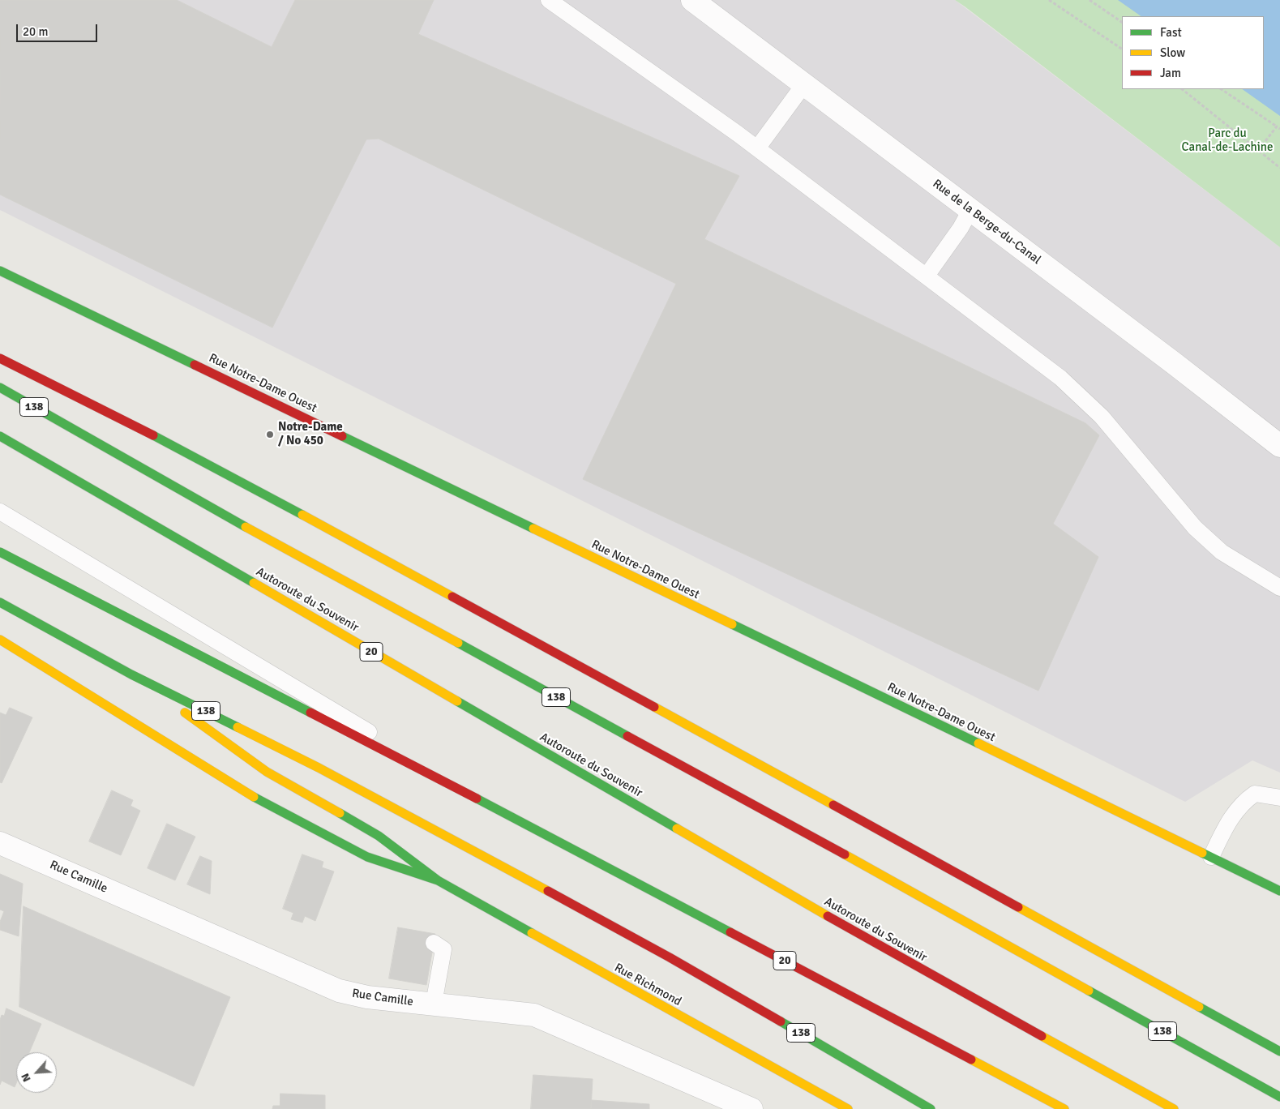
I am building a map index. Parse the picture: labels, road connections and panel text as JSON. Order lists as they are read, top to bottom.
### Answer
{
  "streets": {
    "main road": [
      "Rue Notre-Dame Ouest",
      "138",
      "Autoroute du Souvenir",
      "20",
      "Rue Richmond"
    ],
    "street": ["Rue de la Berge-du-Canal", "Rue Camille"]
  },
  "parks": ["Parc du Canal-de-Lachine"],
  "places": ["Notre-Dame / No 450"],
  "legend": ["Fast", "Slow", "Jam"],
  "scale_bar": "20 m",
  "north": "bottom left"
}
